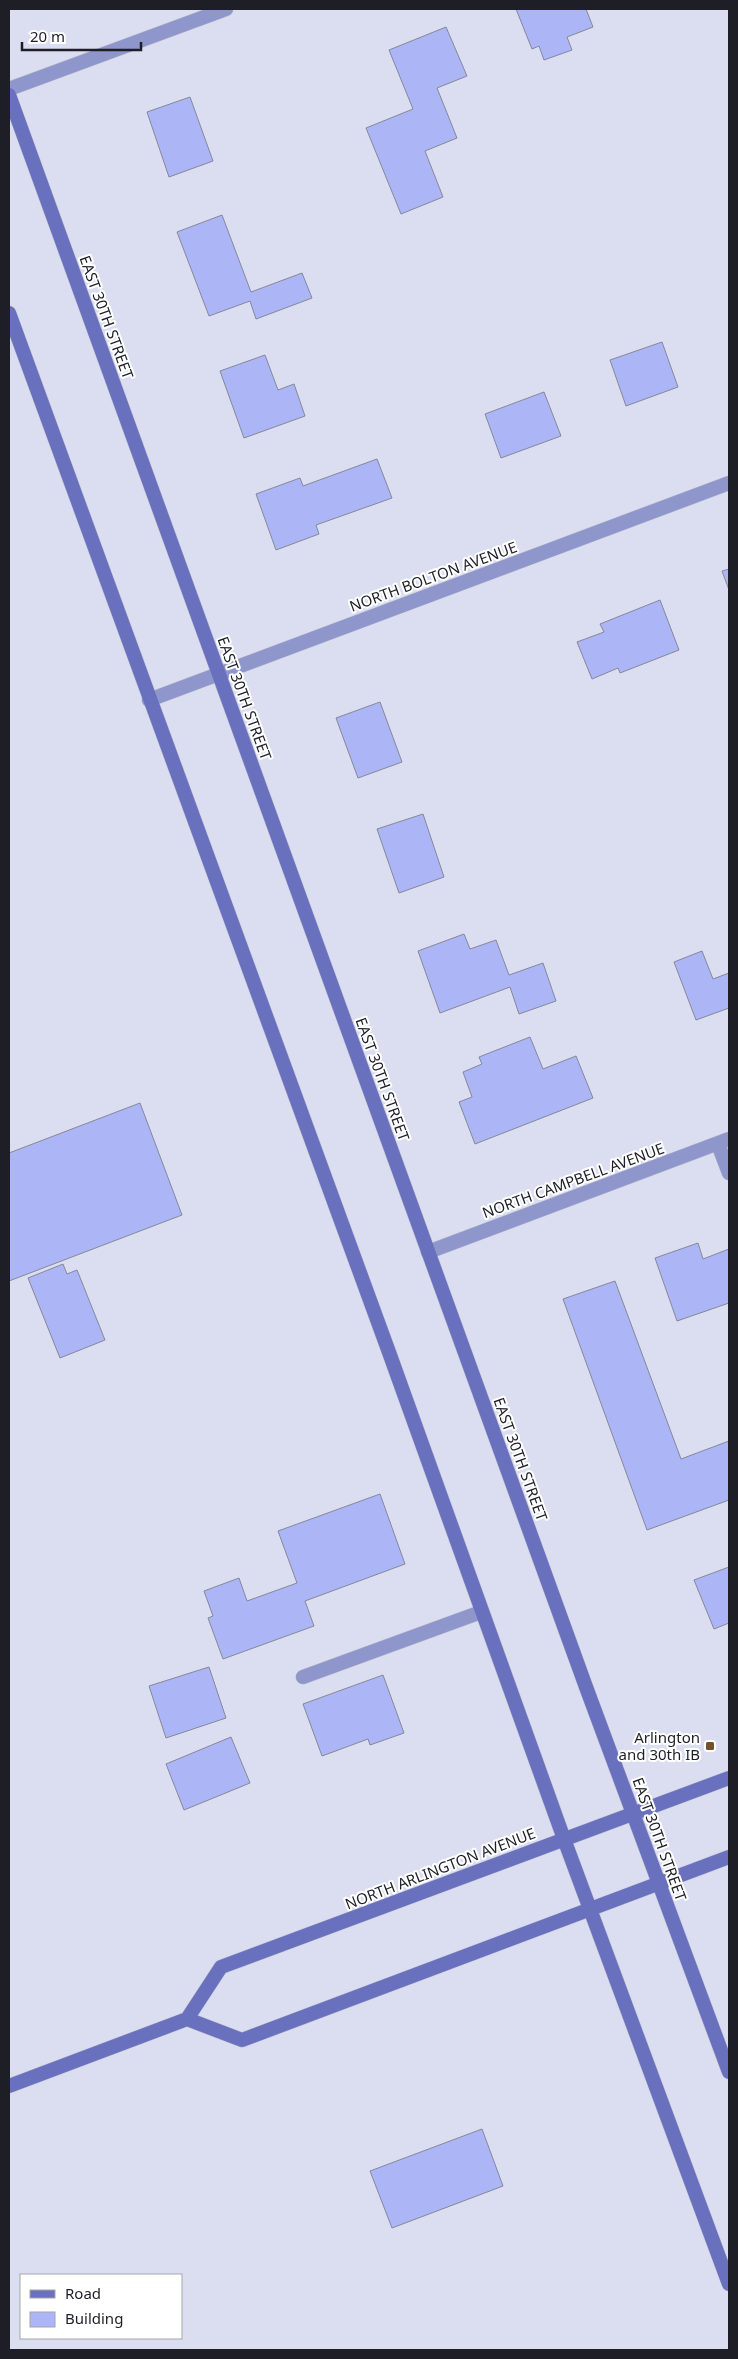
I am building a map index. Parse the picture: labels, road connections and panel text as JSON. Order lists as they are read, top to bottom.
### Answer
{
  "streets": {
    "main road": ["EAST 30TH STREET", "NORTH ARLINGTON AVENUE"],
    "street": ["NORTH BOLTON AVENUE", "NORTH CAMPBELL AVENUE"]
  },
  "crossings": [
    ["EAST 30TH STREET", "NORTH BOLTON AVENUE"],
    ["EAST 30TH STREET", "NORTH CAMPBELL AVENUE"],
    ["EAST 30TH STREET", "NORTH ARLINGTON AVENUE"]
  ],
  "places": {
    "transit": ["Arlington and 30th IB"]
  },
  "legend": ["Road", "Building"],
  "scale_bar": "20 m"
}
